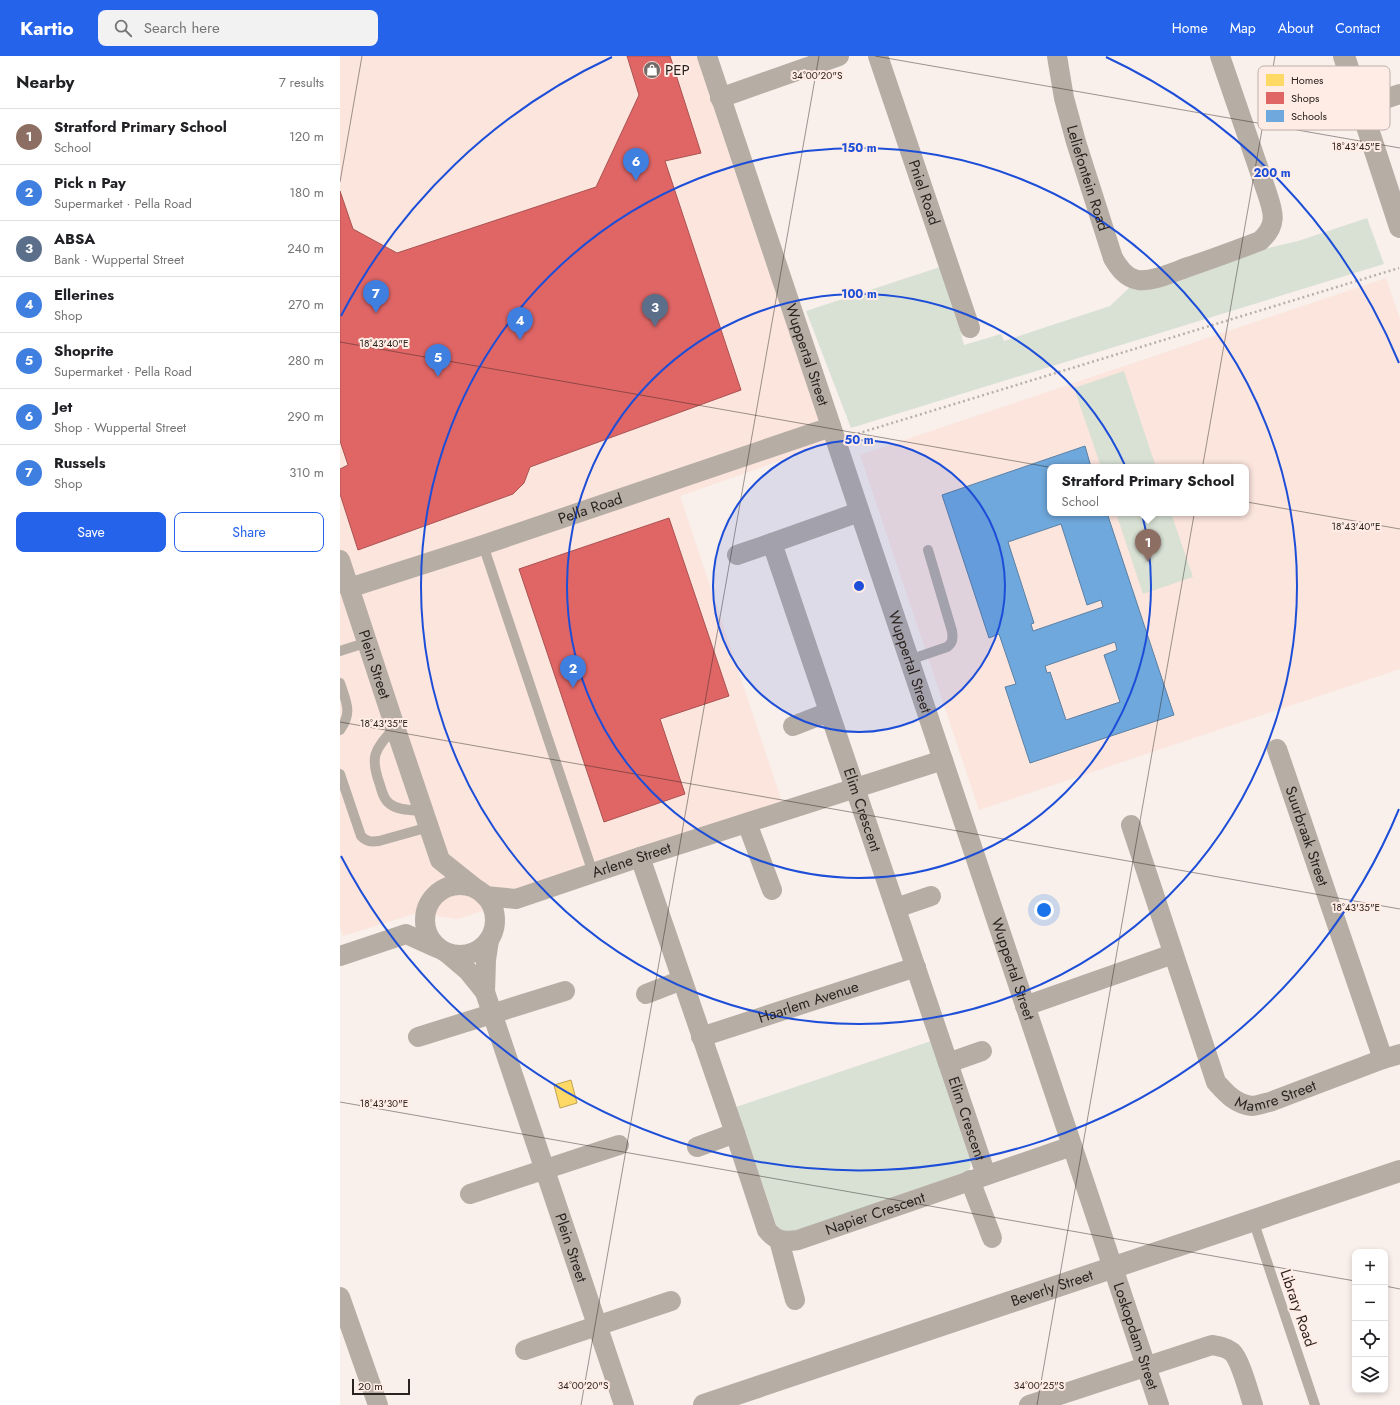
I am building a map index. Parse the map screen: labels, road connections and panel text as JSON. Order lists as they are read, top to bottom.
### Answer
{
  "streets": {
    "street": [
      "Leliefontein Road",
      "Pniel Road",
      "Wuppertal Street",
      "Pella Road",
      "Plein Street",
      "Elim Crescent",
      "Suurbraak Street",
      "Arlene Street",
      "Haarlem Avenue",
      "Mamre Street",
      "Napier Crescent",
      "Beverly Street",
      "Loskopdam Street"
    ],
    "lane": ["Library Road"]
  },
  "crossings": [
    ["Wuppertal Street", "Pella Road"],
    ["Wuppertal Street", "Arlene Street"],
    ["Wuppertal Street", "Napier Crescent"],
    ["Wuppertal Street", "Beverly Street"],
    ["Wuppertal Street", "Loskopdam Street"],
    ["Pella Road", "Plein Street"],
    ["Plein Street", "Arlene Street"],
    ["Elim Crescent", "Arlene Street"],
    ["Elim Crescent", "Haarlem Avenue"],
    ["Elim Crescent", "Napier Crescent"],
    ["Suurbraak Street", "Mamre Street"],
    ["Beverly Street", "Library Road"],
    ["Beverly Street", "Loskopdam Street"]
  ],
  "places": {
    "shop": ["PEP"]
  },
  "legend": ["Homes", "Shops", "Schools"],
  "scale_bar": "20 m",
  "page": {
    "header": "Kartio",
    "search": "Search here",
    "nav": [
      "Home",
      "Map",
      "About",
      "Contact"
    ],
    "heading": ["Nearby", "7 results"],
    "list": [
      {
        "mark": "1",
        "name": "Stratford Primary School",
        "note": "School",
        "value": "120 m"
      },
      {
        "mark": "2",
        "name": "Pick n Pay",
        "note": "Supermarket · Pella Road",
        "value": "180 m"
      },
      {
        "mark": "3",
        "name": "ABSA",
        "note": "Bank · Wuppertal Street",
        "value": "240 m"
      },
      {
        "mark": "4",
        "name": "Ellerines",
        "note": "Shop",
        "value": "270 m"
      },
      {
        "mark": "5",
        "name": "Shoprite",
        "note": "Supermarket · Pella Road",
        "value": "280 m"
      },
      {
        "mark": "6",
        "name": "Jet",
        "note": "Shop · Wuppertal Street",
        "value": "290 m"
      },
      {
        "mark": "7",
        "name": "Russels",
        "note": "Shop",
        "value": "310 m"
      }
    ],
    "pins": [
      "6",
      "7",
      "3",
      "4",
      "5",
      "1",
      "2"
    ],
    "popup": ["Stratford Primary School", "School"],
    "buttons": ["Save", "Share"],
    "map_buttons": ["+", "−"],
    "scale": "20 m"
  },
  "coordinates": [
    "34°00'20\"S",
    "18°43'45\"E",
    "18°43'40\"E",
    "18°43'35\"E",
    "18°43'30\"E",
    "34°00'25\"S"
  ],
  "rings": [
    "150 m",
    "200 m",
    "100 m",
    "50 m"
  ]
}
